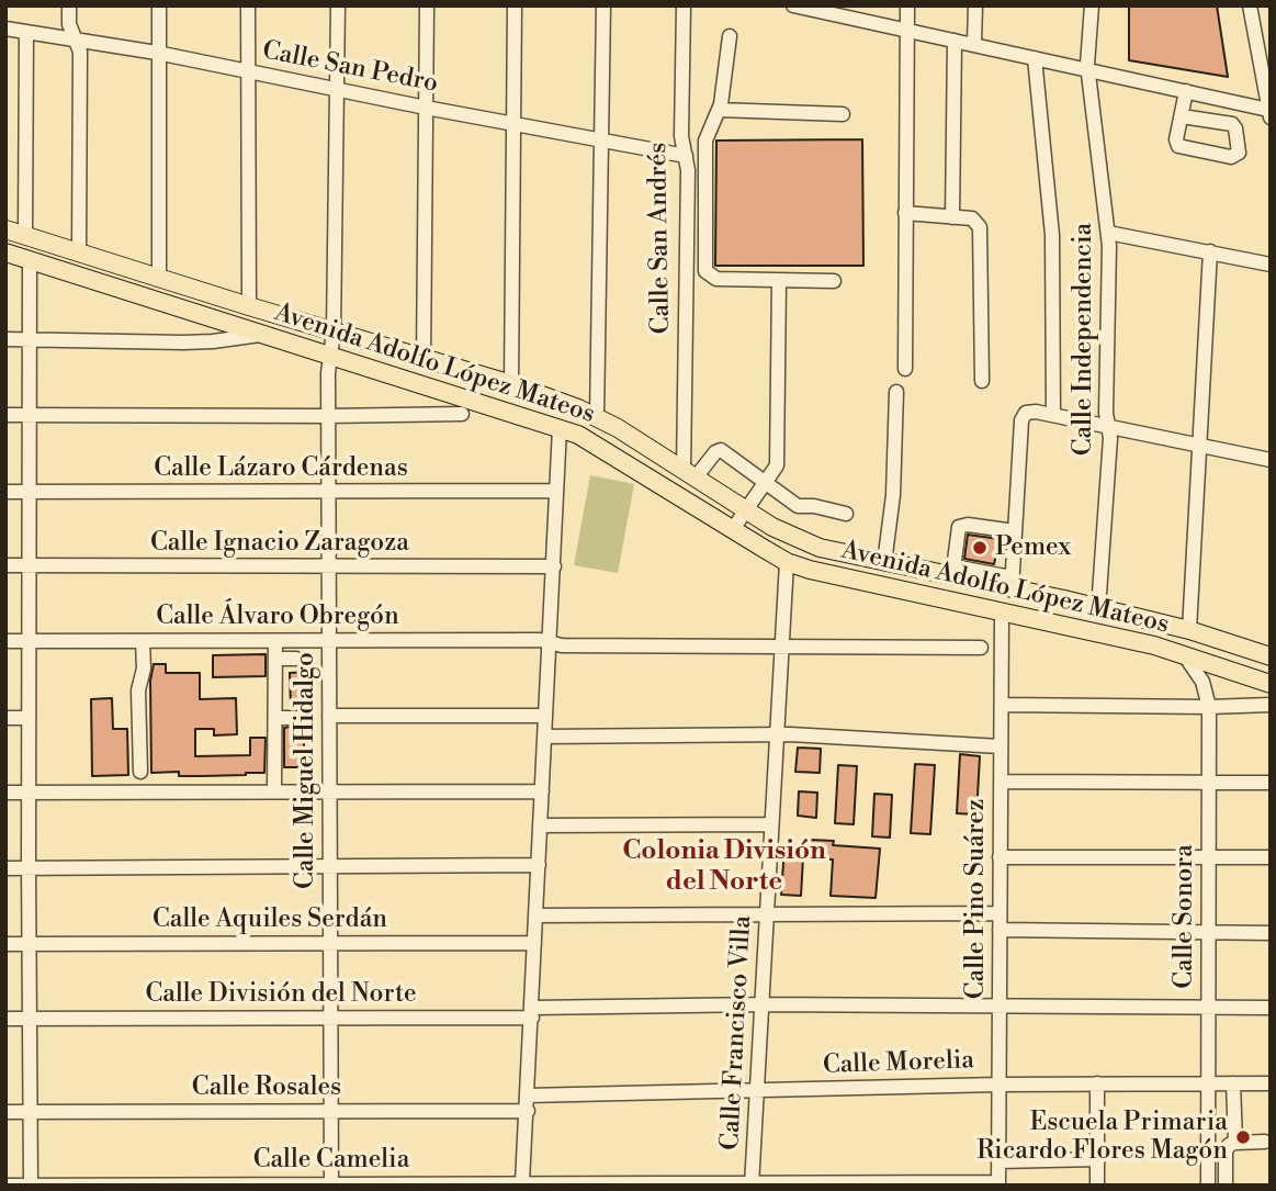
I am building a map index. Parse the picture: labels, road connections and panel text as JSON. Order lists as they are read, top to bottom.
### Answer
{
  "streets": {
    "main road": ["Avenida Adolfo López Mateos"],
    "street": [
      "Calle San Pedro",
      "Calle San Andrés",
      "Calle Independencia",
      "Calle Lázaro Cárdenas",
      "Calle Ignacio Zaragoza",
      "Calle Álvaro Obregón",
      "Calle Miguel Hidalgo",
      "Calle Pino Suárez",
      "Calle Sonora",
      "Calle Aquiles Serdán",
      "Calle División del Norte",
      "Calle Francisco Villa",
      "Calle Morelia",
      "Calle Rosales",
      "Calle Camelia"
    ]
  },
  "crossings": [
    ["Calle San Pedro", "Calle San Andrés"],
    ["Calle San Pedro", "Calle Miguel Hidalgo"],
    ["Calle San Andrés", "Avenida Adolfo López Mateos"],
    ["Calle Independencia", "Avenida Adolfo López Mateos"],
    ["Avenida Adolfo López Mateos", "Calle Miguel Hidalgo"],
    ["Avenida Adolfo López Mateos", "Calle Pino Suárez"],
    ["Avenida Adolfo López Mateos", "Calle Sonora"],
    ["Avenida Adolfo López Mateos", "Calle Francisco Villa"],
    ["Calle Lázaro Cárdenas", "Calle Miguel Hidalgo"],
    ["Calle Ignacio Zaragoza", "Calle Miguel Hidalgo"],
    ["Calle Álvaro Obregón", "Calle Miguel Hidalgo"],
    ["Calle Álvaro Obregón", "Calle Francisco Villa"],
    ["Calle Miguel Hidalgo", "Calle Aquiles Serdán"],
    ["Calle Miguel Hidalgo", "Calle División del Norte"],
    ["Calle Miguel Hidalgo", "Calle Rosales"],
    ["Calle Miguel Hidalgo", "Calle Camelia"],
    ["Calle Pino Suárez", "Calle Morelia"],
    ["Calle Pino Suárez", "Calle Camelia"],
    ["Calle Sonora", "Calle Morelia"],
    ["Calle Francisco Villa", "Calle Morelia"],
    ["Calle Francisco Villa", "Calle Camelia"]
  ],
  "districts": ["Colonia División del Norte"],
  "places": ["Pemex", "Escuela Primaria Ricardo Flores Magón"]
}
